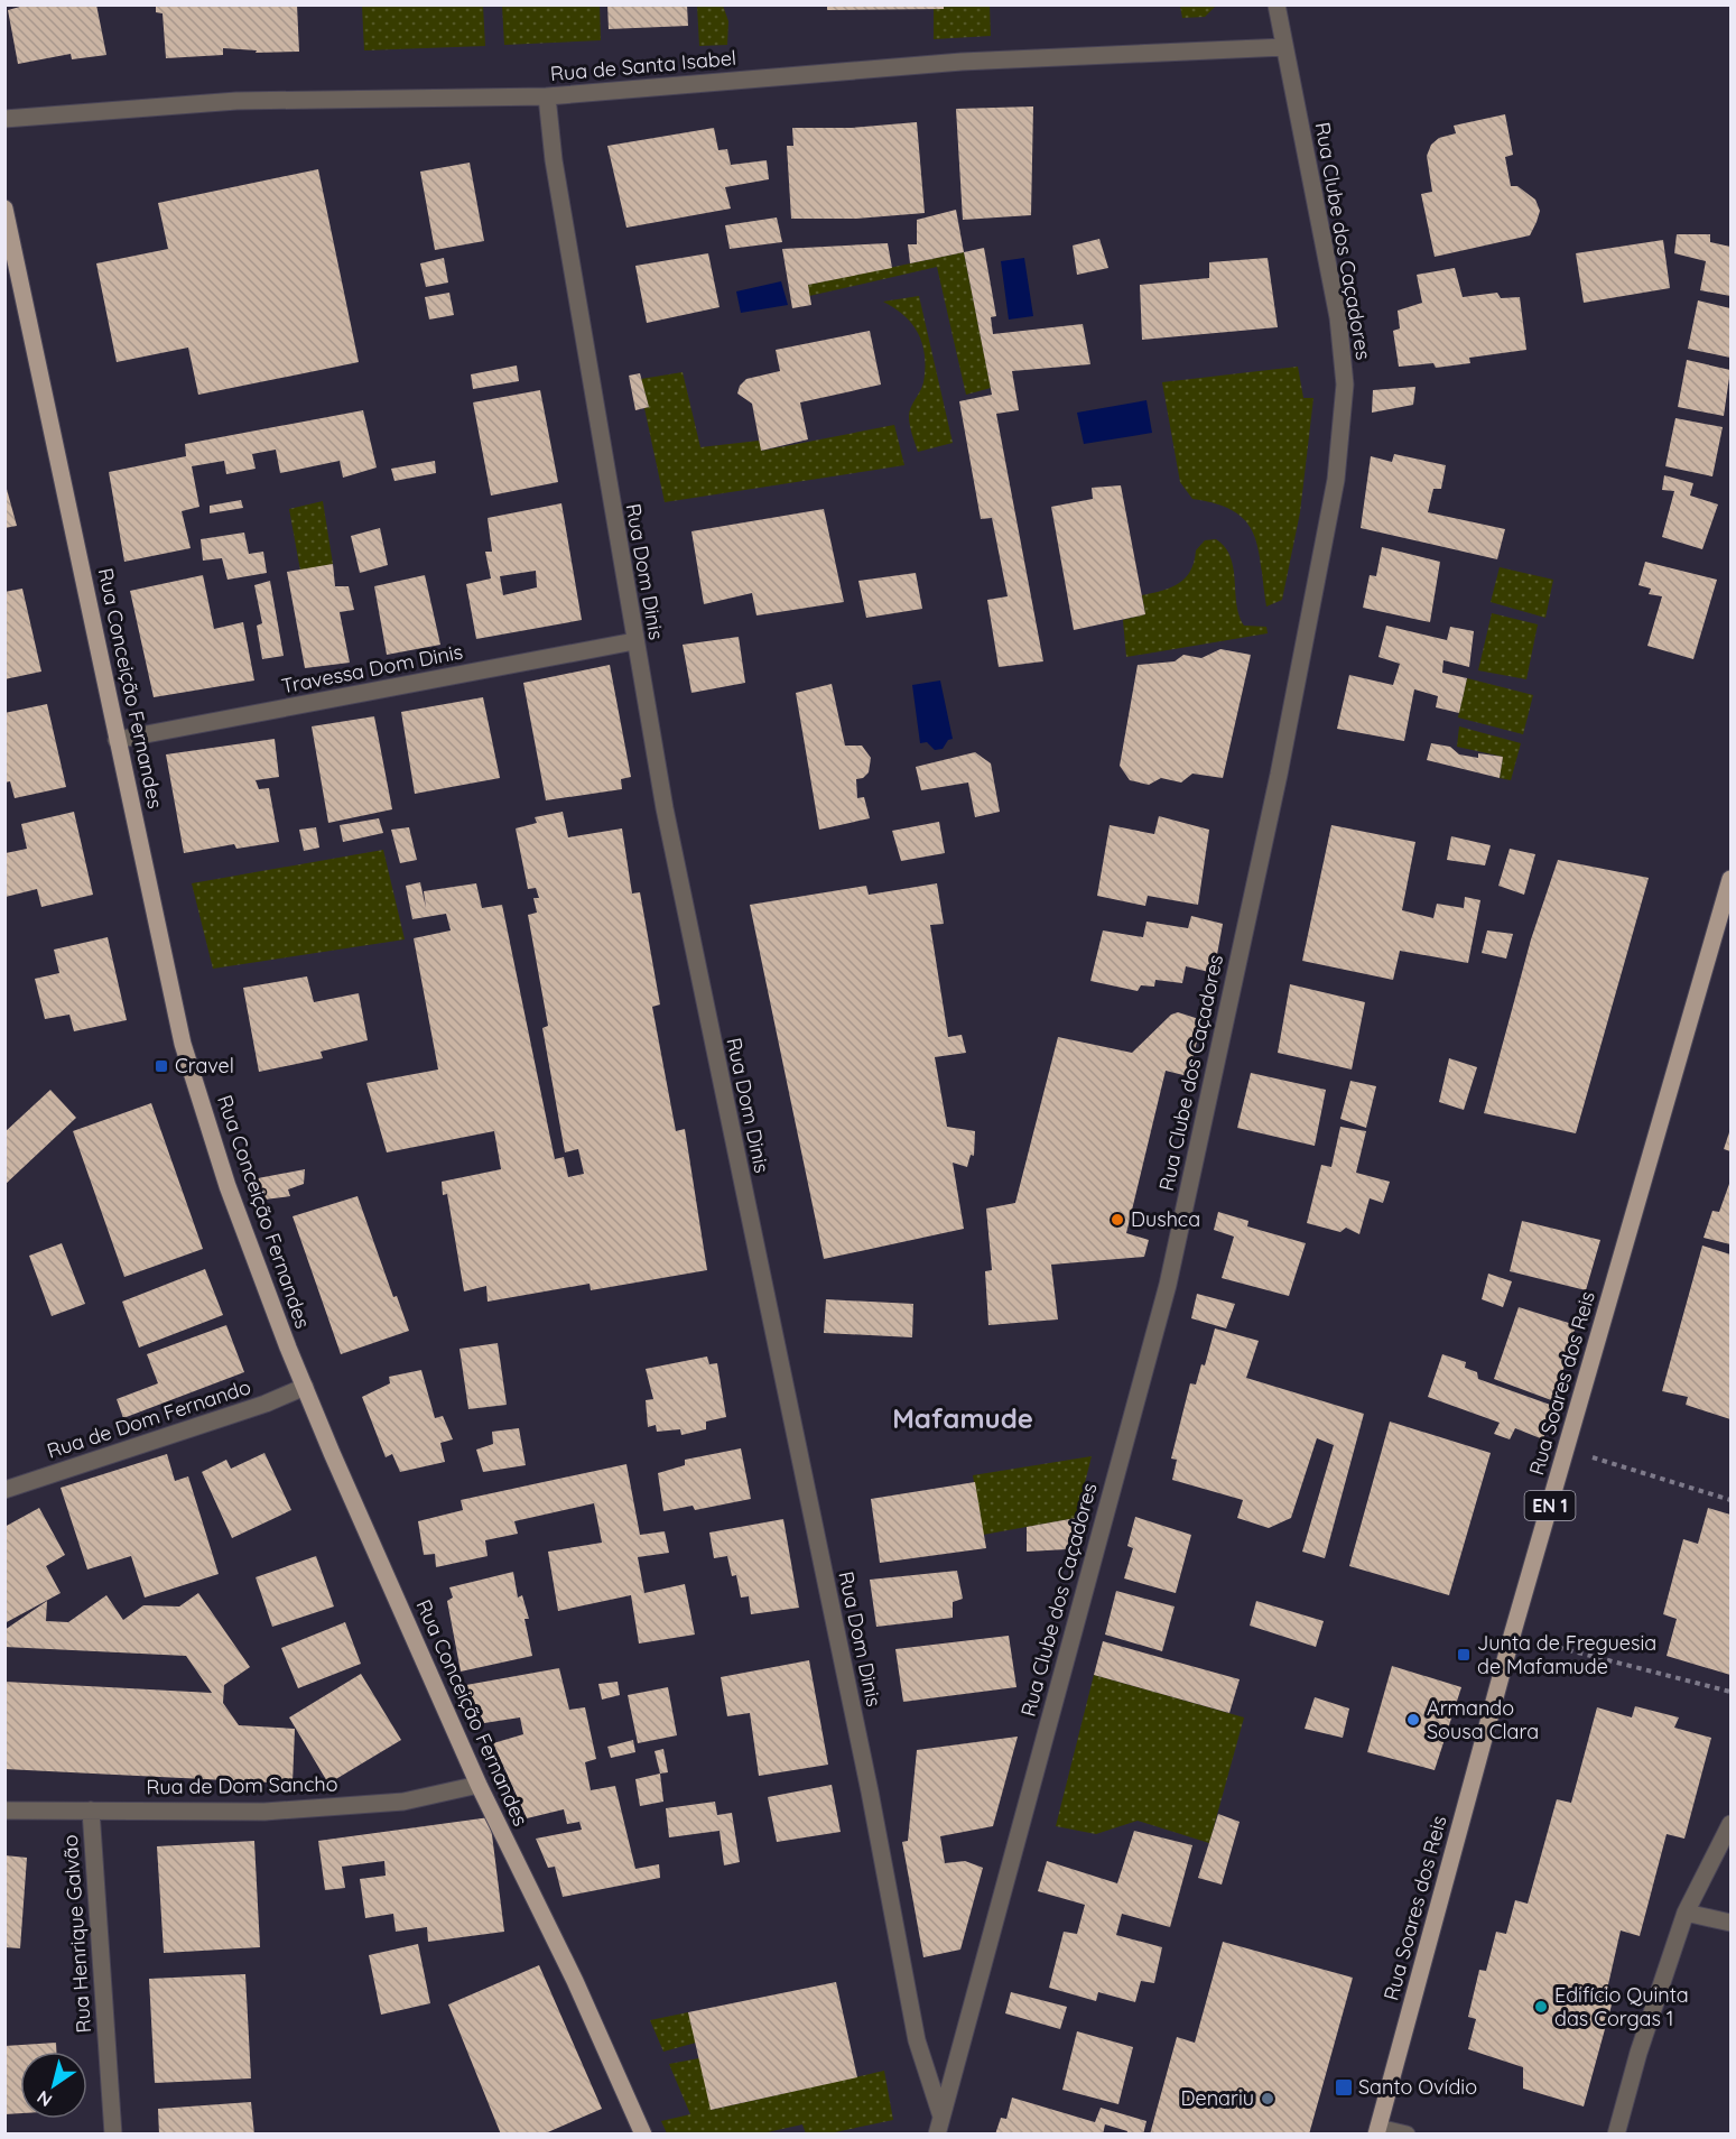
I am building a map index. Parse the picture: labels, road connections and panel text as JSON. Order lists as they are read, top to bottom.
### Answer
{
  "streets": {
    "main road": ["Rua Conceição Fernandes", "Rua Soares dos Reis", "EN 1"],
    "street": [
      "Rua de Santa Isabel",
      "Rua Clube dos Caçadores",
      "Rua Dom Dinis",
      "Travessa Dom Dinis",
      "Rua de Dom Fernando",
      "Rua de Dom Sancho",
      "Rua Henrique Galvão"
    ]
  },
  "crossings": [
    ["Rua de Santa Isabel", "Rua Clube dos Caçadores"],
    ["Rua de Santa Isabel", "Rua Dom Dinis"],
    ["Rua Clube dos Caçadores", "Rua Dom Dinis"],
    ["Rua Dom Dinis", "Travessa Dom Dinis"],
    ["Travessa Dom Dinis", "Rua Conceição Fernandes"],
    ["Rua Conceição Fernandes", "Rua de Dom Fernando"],
    ["Rua Conceição Fernandes", "Rua de Dom Sancho"],
    ["Rua de Dom Sancho", "Rua Henrique Galvão"]
  ],
  "districts": ["Mafamude"],
  "places": {
    "transit": ["Cravel", "Junta de Freguesia de Mafamude", "Santo Ovídio"],
    "other": [
      "Dushca",
      "Armando Sousa Clara",
      "Edifício Quinta das Corgas 1",
      "Denariu"
    ]
  },
  "north": "bottom left"
}
